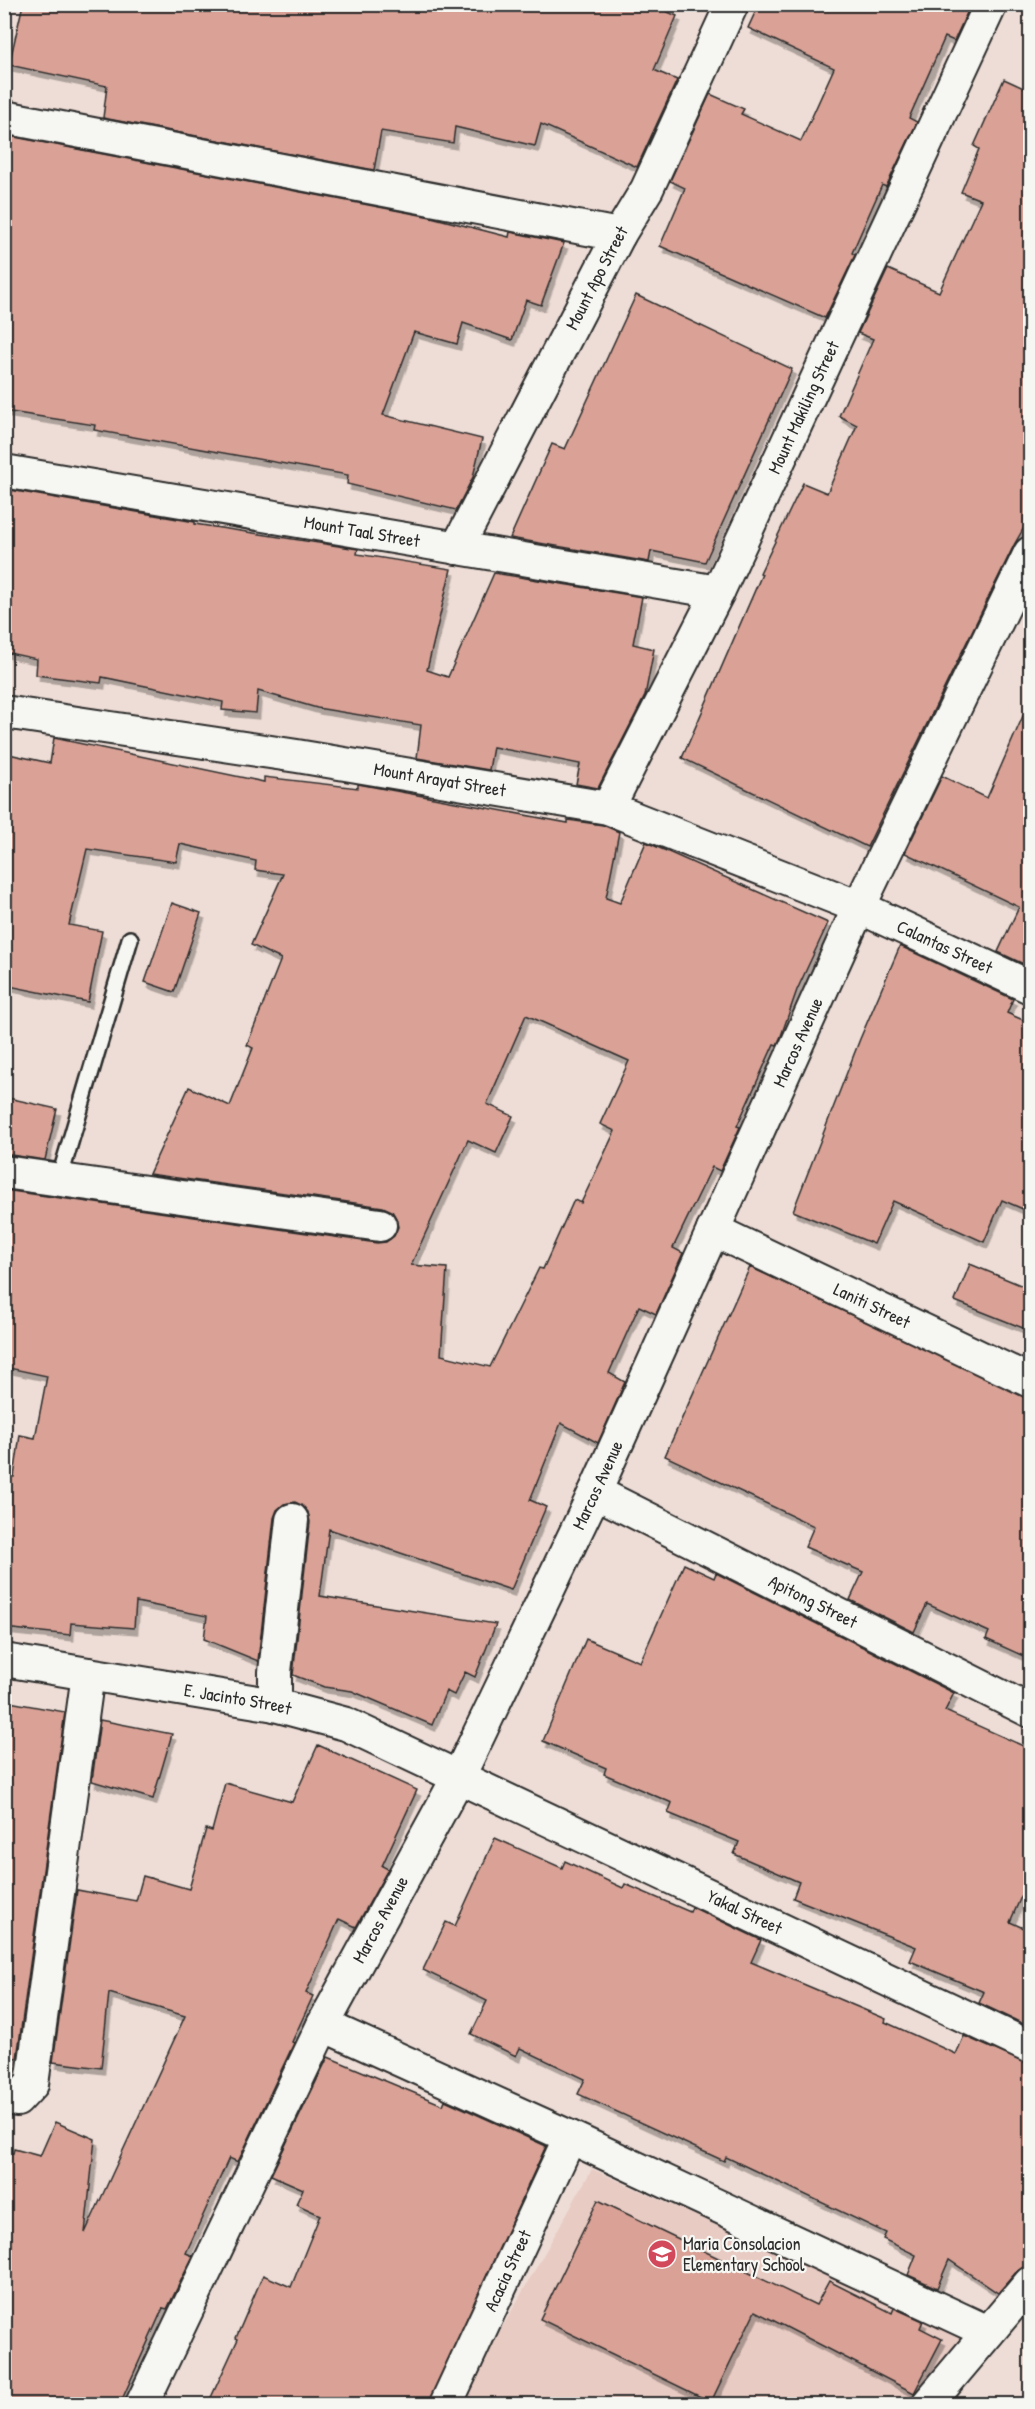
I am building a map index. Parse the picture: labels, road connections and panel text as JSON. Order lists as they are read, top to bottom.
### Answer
{
  "streets": {
    "street": [
      "Mount Apo Street",
      "Mount Makiling Street",
      "Mount Taal Street",
      "Mount Arayat Street",
      "Calantas Street",
      "Marcos Avenue",
      "Laniti Street",
      "Apitong Street",
      "E. Jacinto Street",
      "Yakal Street",
      "Acacia Street"
    ]
  },
  "crossings": [
    ["Mount Apo Street", "Mount Taal Street"],
    ["Mount Makiling Street", "Mount Taal Street"],
    ["Mount Makiling Street", "Mount Arayat Street"],
    ["Mount Arayat Street", "Calantas Street"],
    ["Mount Arayat Street", "Marcos Avenue"],
    ["Calantas Street", "Marcos Avenue"],
    ["Marcos Avenue", "Laniti Street"],
    ["Marcos Avenue", "Apitong Street"],
    ["Marcos Avenue", "E. Jacinto Street"],
    ["Marcos Avenue", "Yakal Street"],
    ["E. Jacinto Street", "Yakal Street"]
  ],
  "places": {
    "school or university": ["Maria Consolacion Elementary School"]
  }
}
